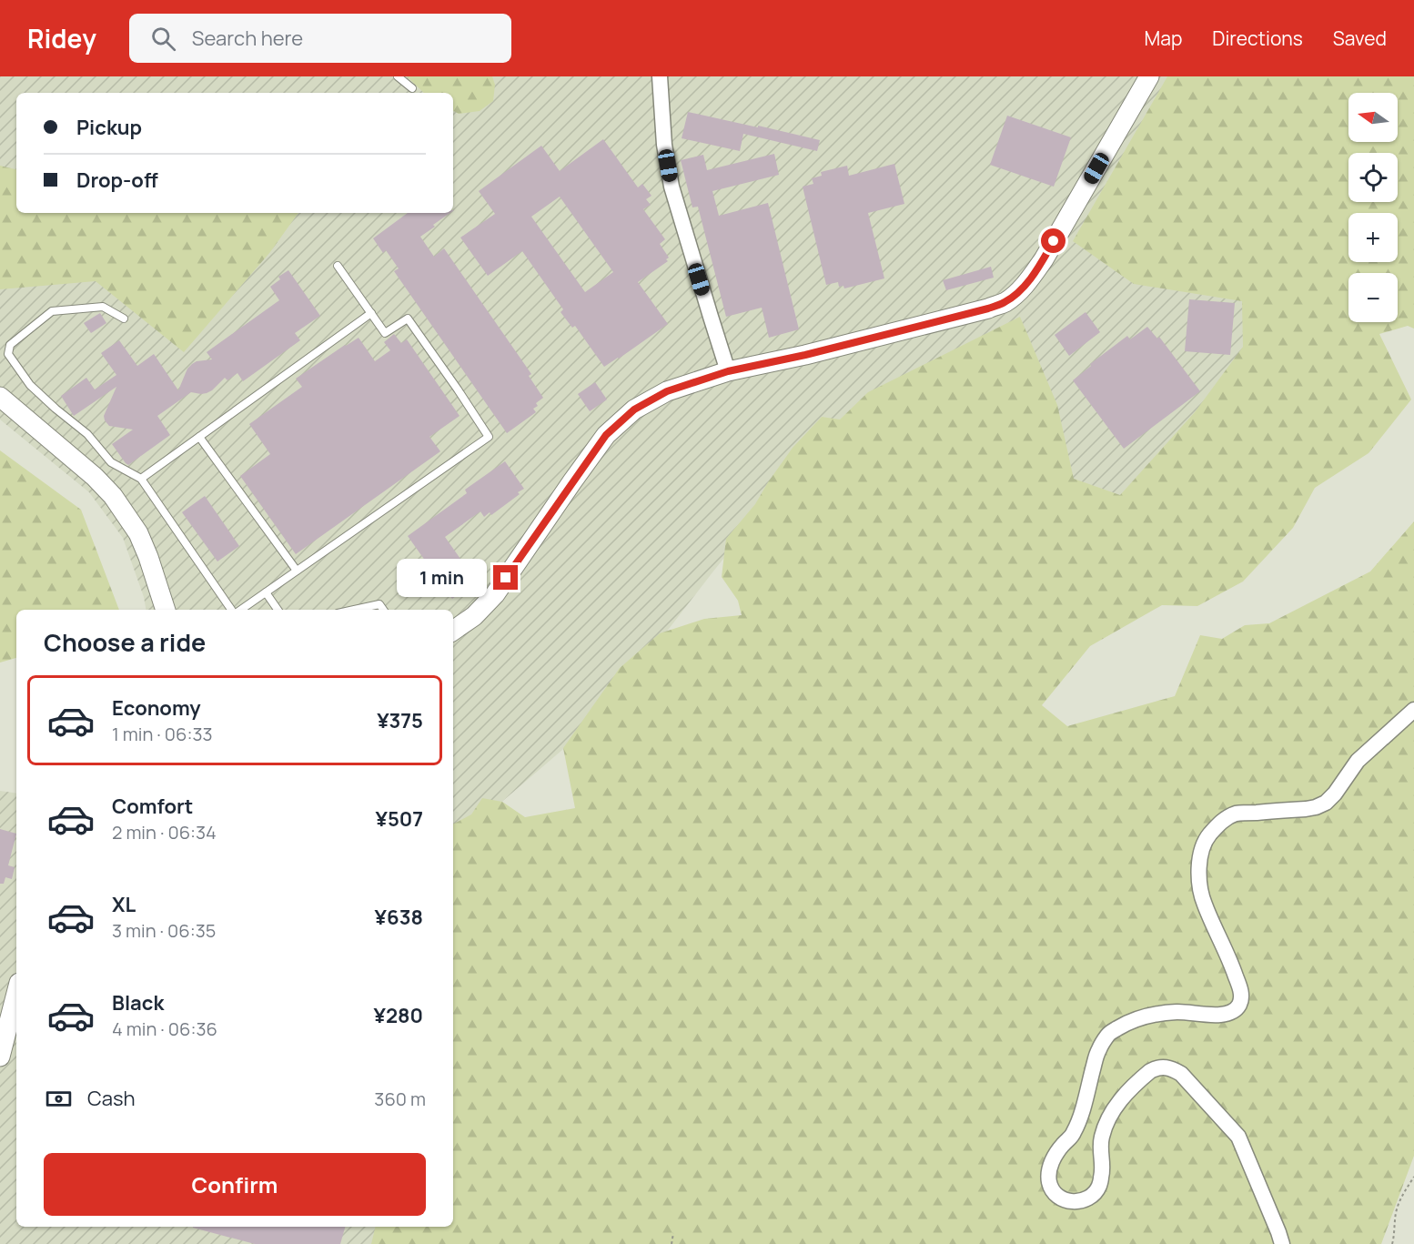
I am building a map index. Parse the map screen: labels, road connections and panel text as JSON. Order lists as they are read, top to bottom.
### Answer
{
  "north": "left",
  "page": {
    "header": "Ridey",
    "search": "Search here",
    "nav": ["Map", "Directions", "Saved"],
    "map_buttons": ["+", "−"],
    "banner": ["Pickup", "Drop-off"],
    "bubble": "1 min",
    "heading": "Choose a ride",
    "list": [
      {
        "name": "Economy",
        "note": "1 min · 06:33",
        "value": "¥375"
      },
      {
        "name": "Comfort",
        "note": "2 min · 06:34",
        "value": "¥507"
      },
      {
        "name": "XL",
        "note": "3 min · 06:35",
        "value": "¥638"
      },
      {
        "name": "Black",
        "note": "4 min · 06:36",
        "value": "¥280"
      }
    ],
    "pay": ["Cash", "360 m"],
    "buttons": "Confirm"
  }
}
